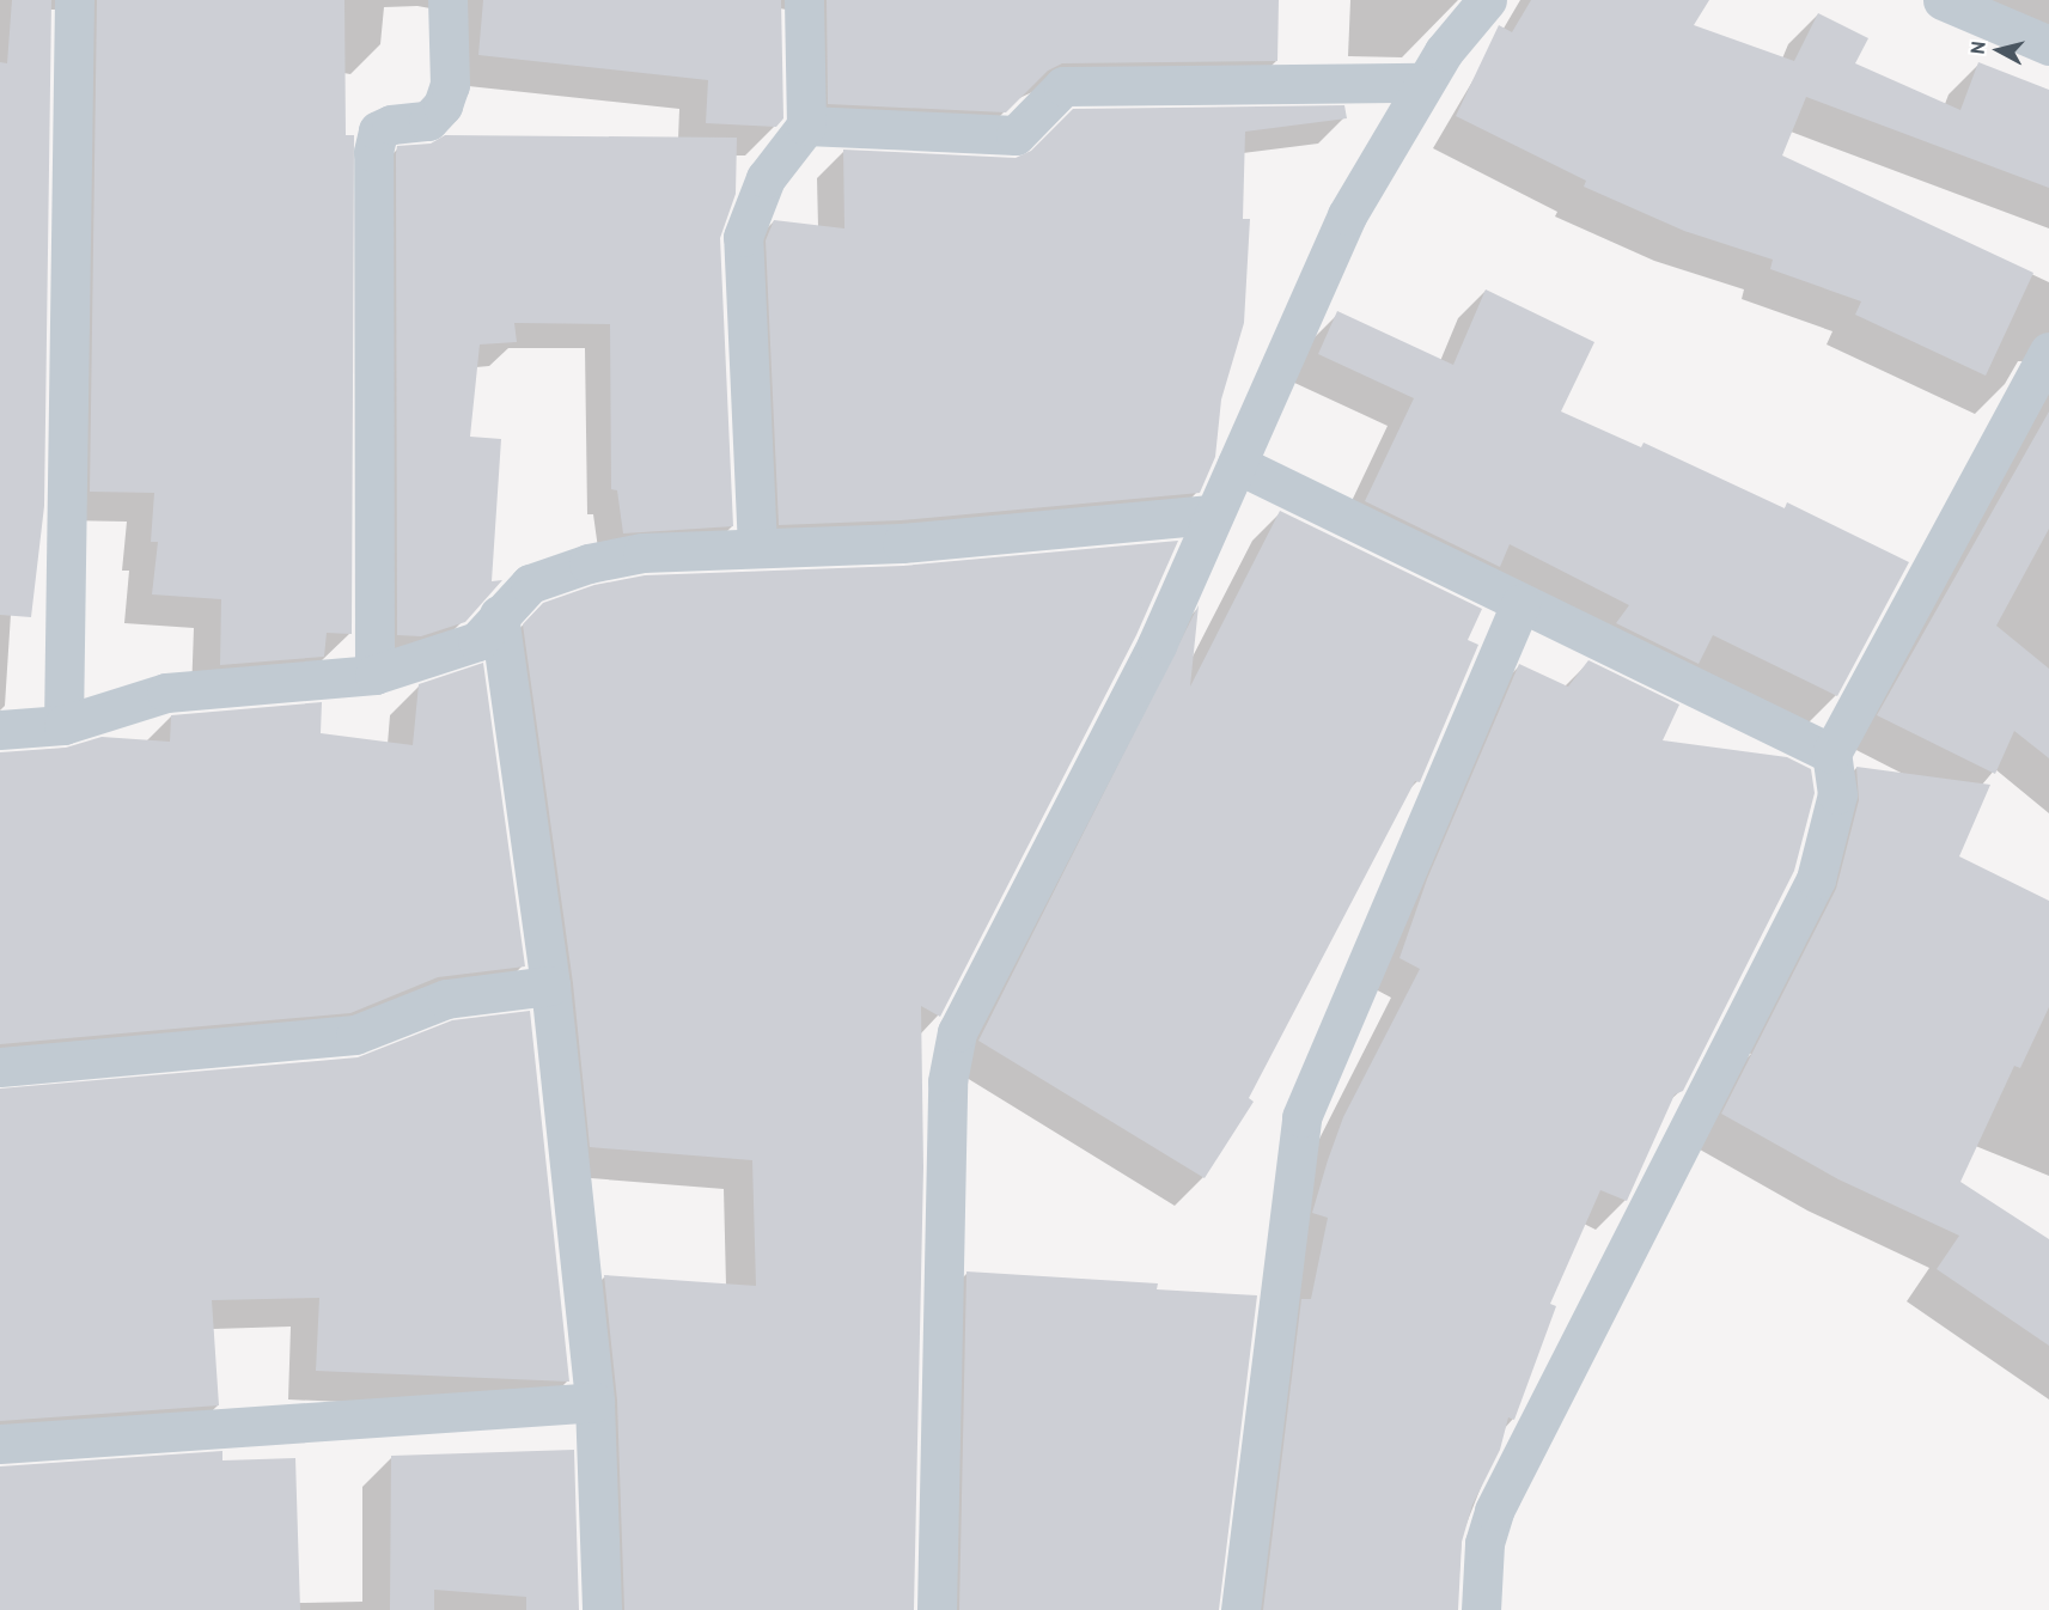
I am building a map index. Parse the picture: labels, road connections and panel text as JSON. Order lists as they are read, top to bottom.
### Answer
{
  "north": "left"
}
